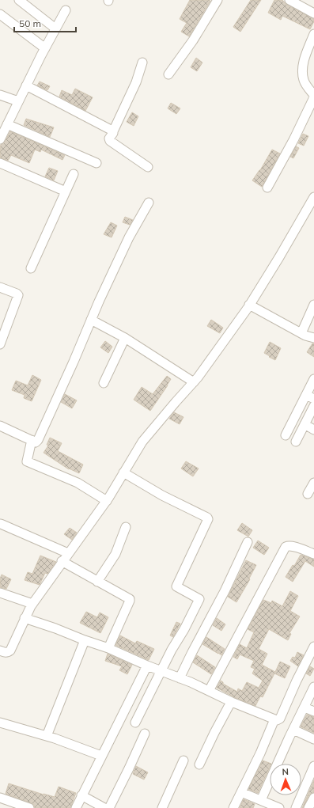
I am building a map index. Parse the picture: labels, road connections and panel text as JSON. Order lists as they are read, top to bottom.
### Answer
{
  "scale_bar": "50 m",
  "north": "top"
}
